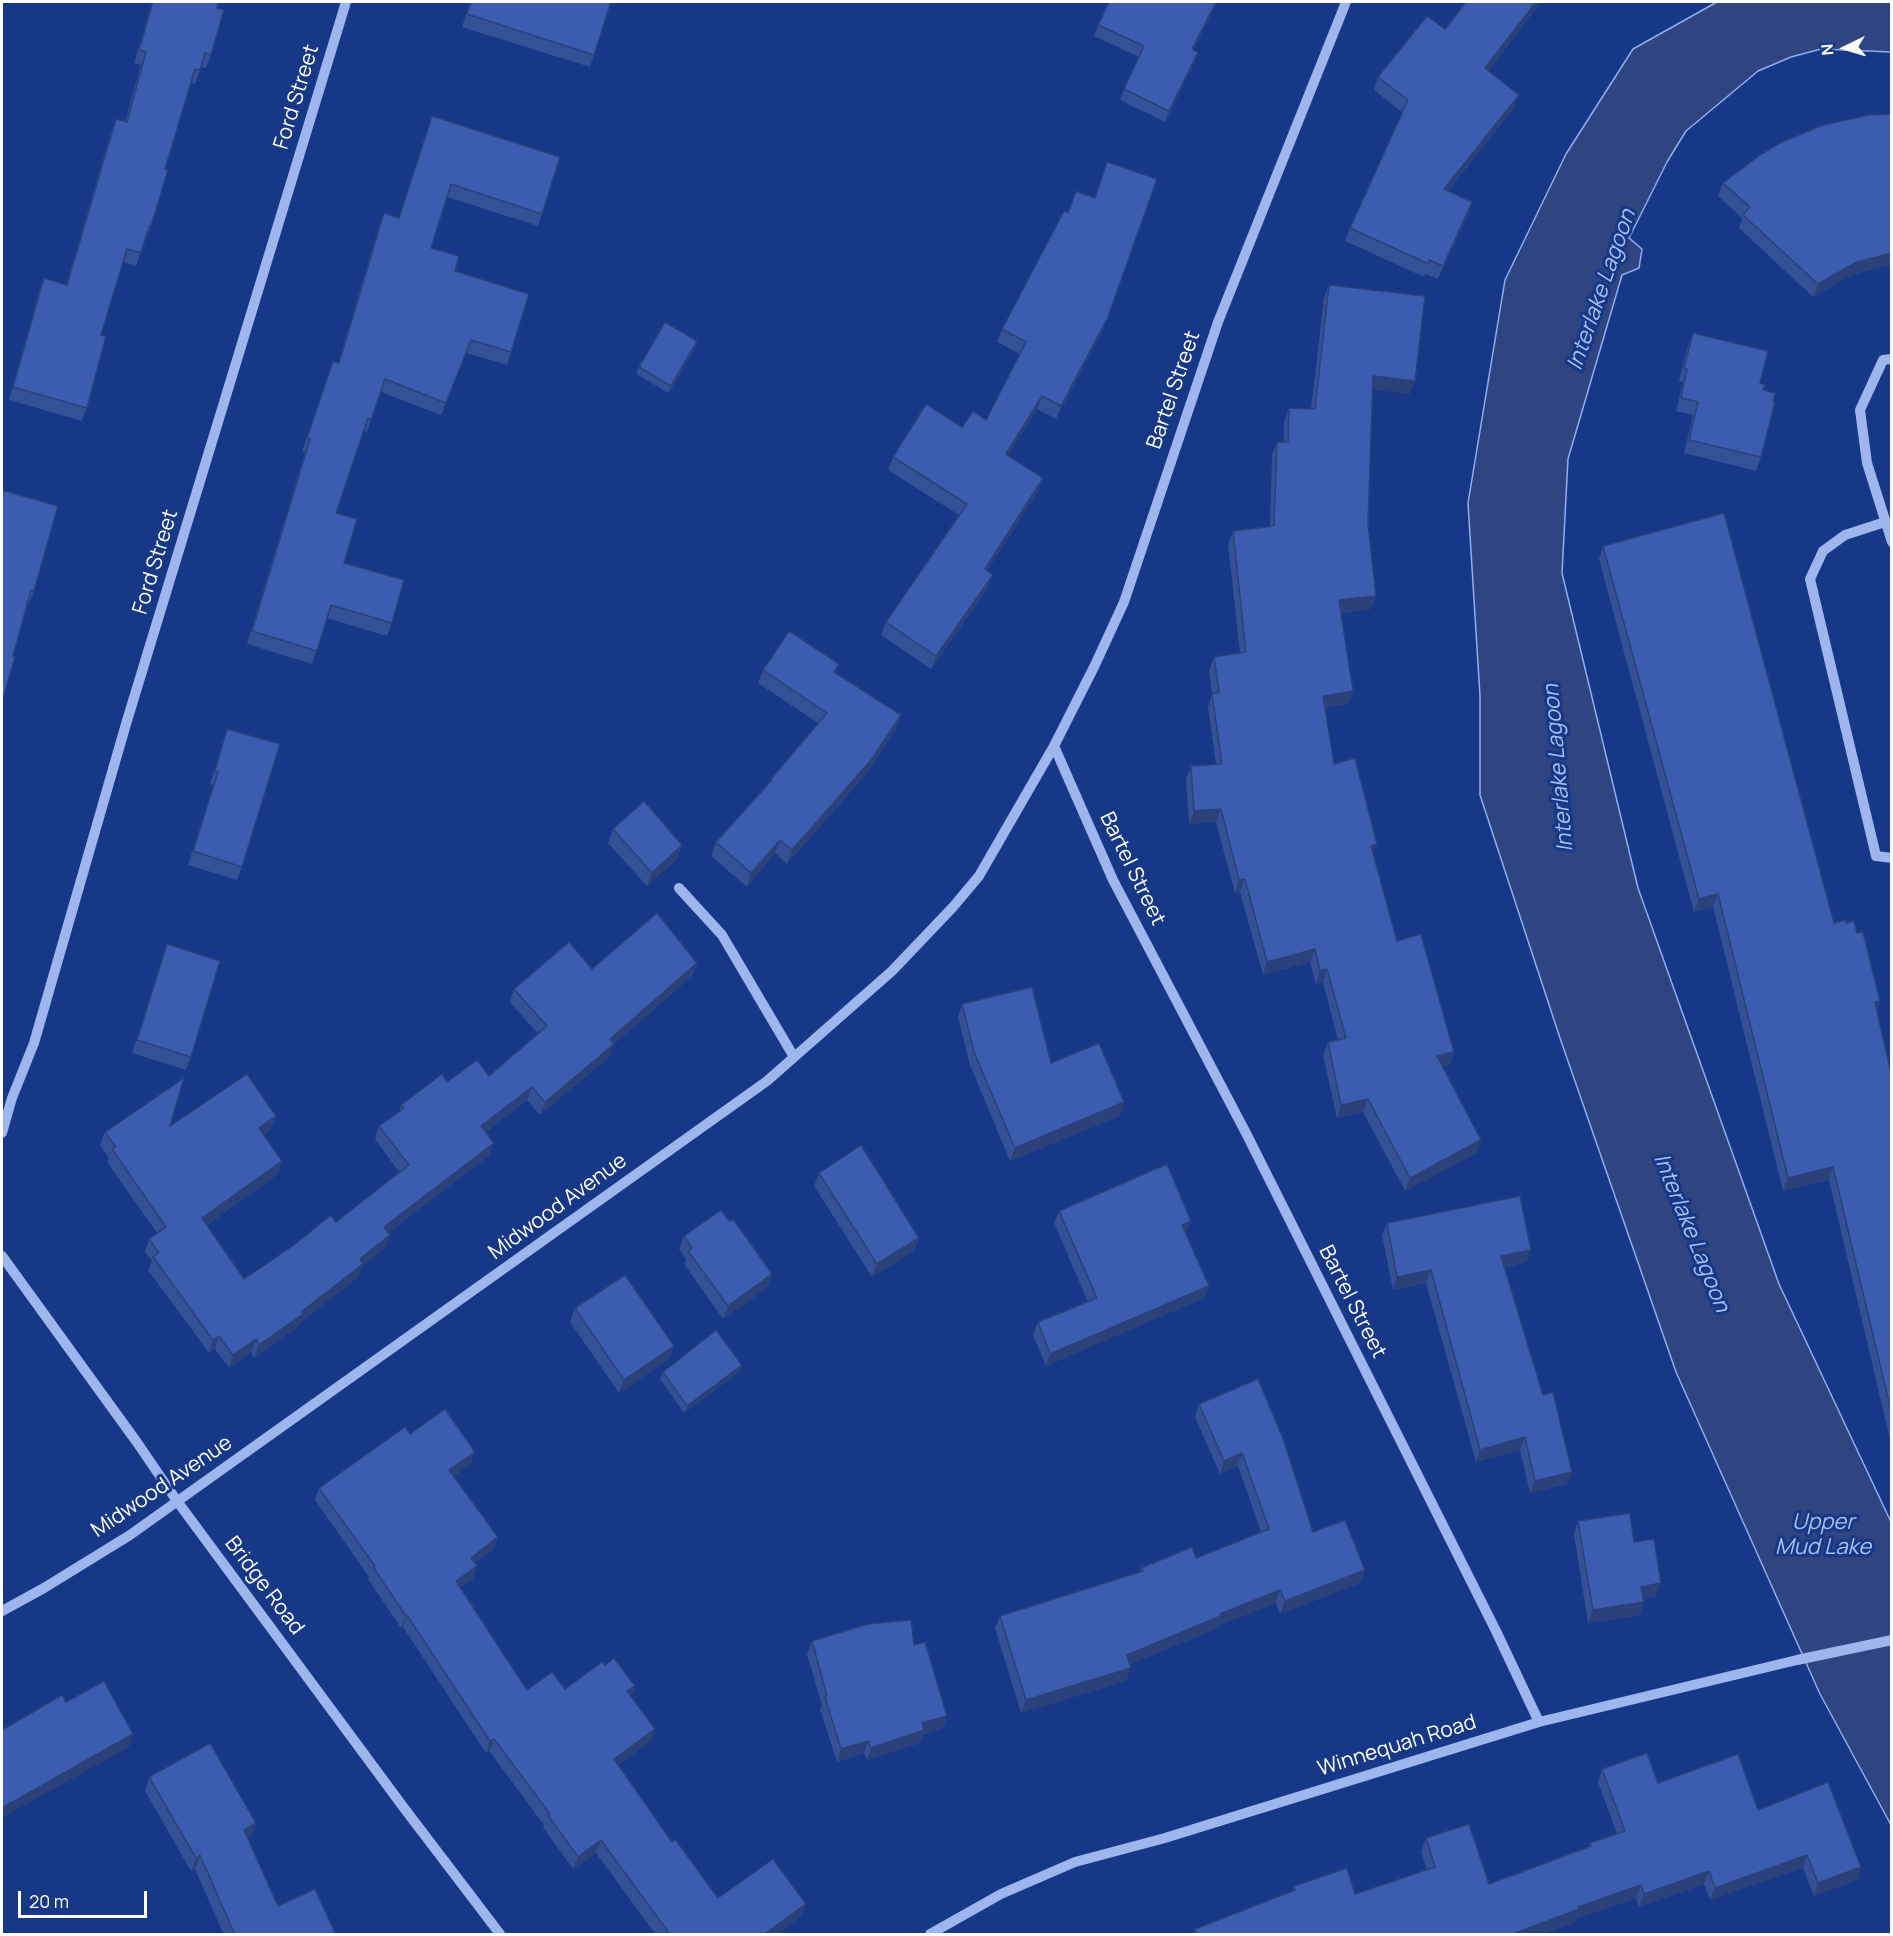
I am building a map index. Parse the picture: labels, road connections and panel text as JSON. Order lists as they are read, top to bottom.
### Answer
{
  "streets": {
    "street": [
      "Ford Street",
      "Bartel Street",
      "Midwood Avenue",
      "Bridge Road",
      "Winnequah Road"
    ]
  },
  "crossings": [
    ["Bartel Street", "Midwood Avenue"],
    ["Bartel Street", "Winnequah Road"],
    ["Midwood Avenue", "Bridge Road"]
  ],
  "water": ["Interlake Lagoon", "Upper Mud Lake"],
  "scale_bar": "20 m",
  "north": "left"
}
